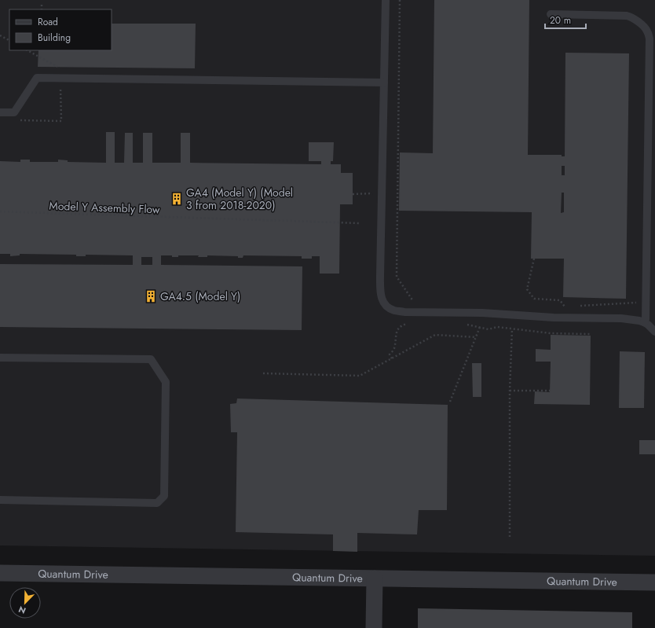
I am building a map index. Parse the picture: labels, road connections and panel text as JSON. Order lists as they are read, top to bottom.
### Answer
{
  "streets": {
    "street": ["Quantum Drive"],
    "path": ["Model Y Assembly Flow"]
  },
  "places": {
    "building": ["GA4 (Model Y) (Model 3 from 2018-2020)", "GA4.5 (Model Y)"]
  },
  "legend": ["Road", "Building"],
  "scale_bar": "20 m",
  "north": "bottom left"
}
